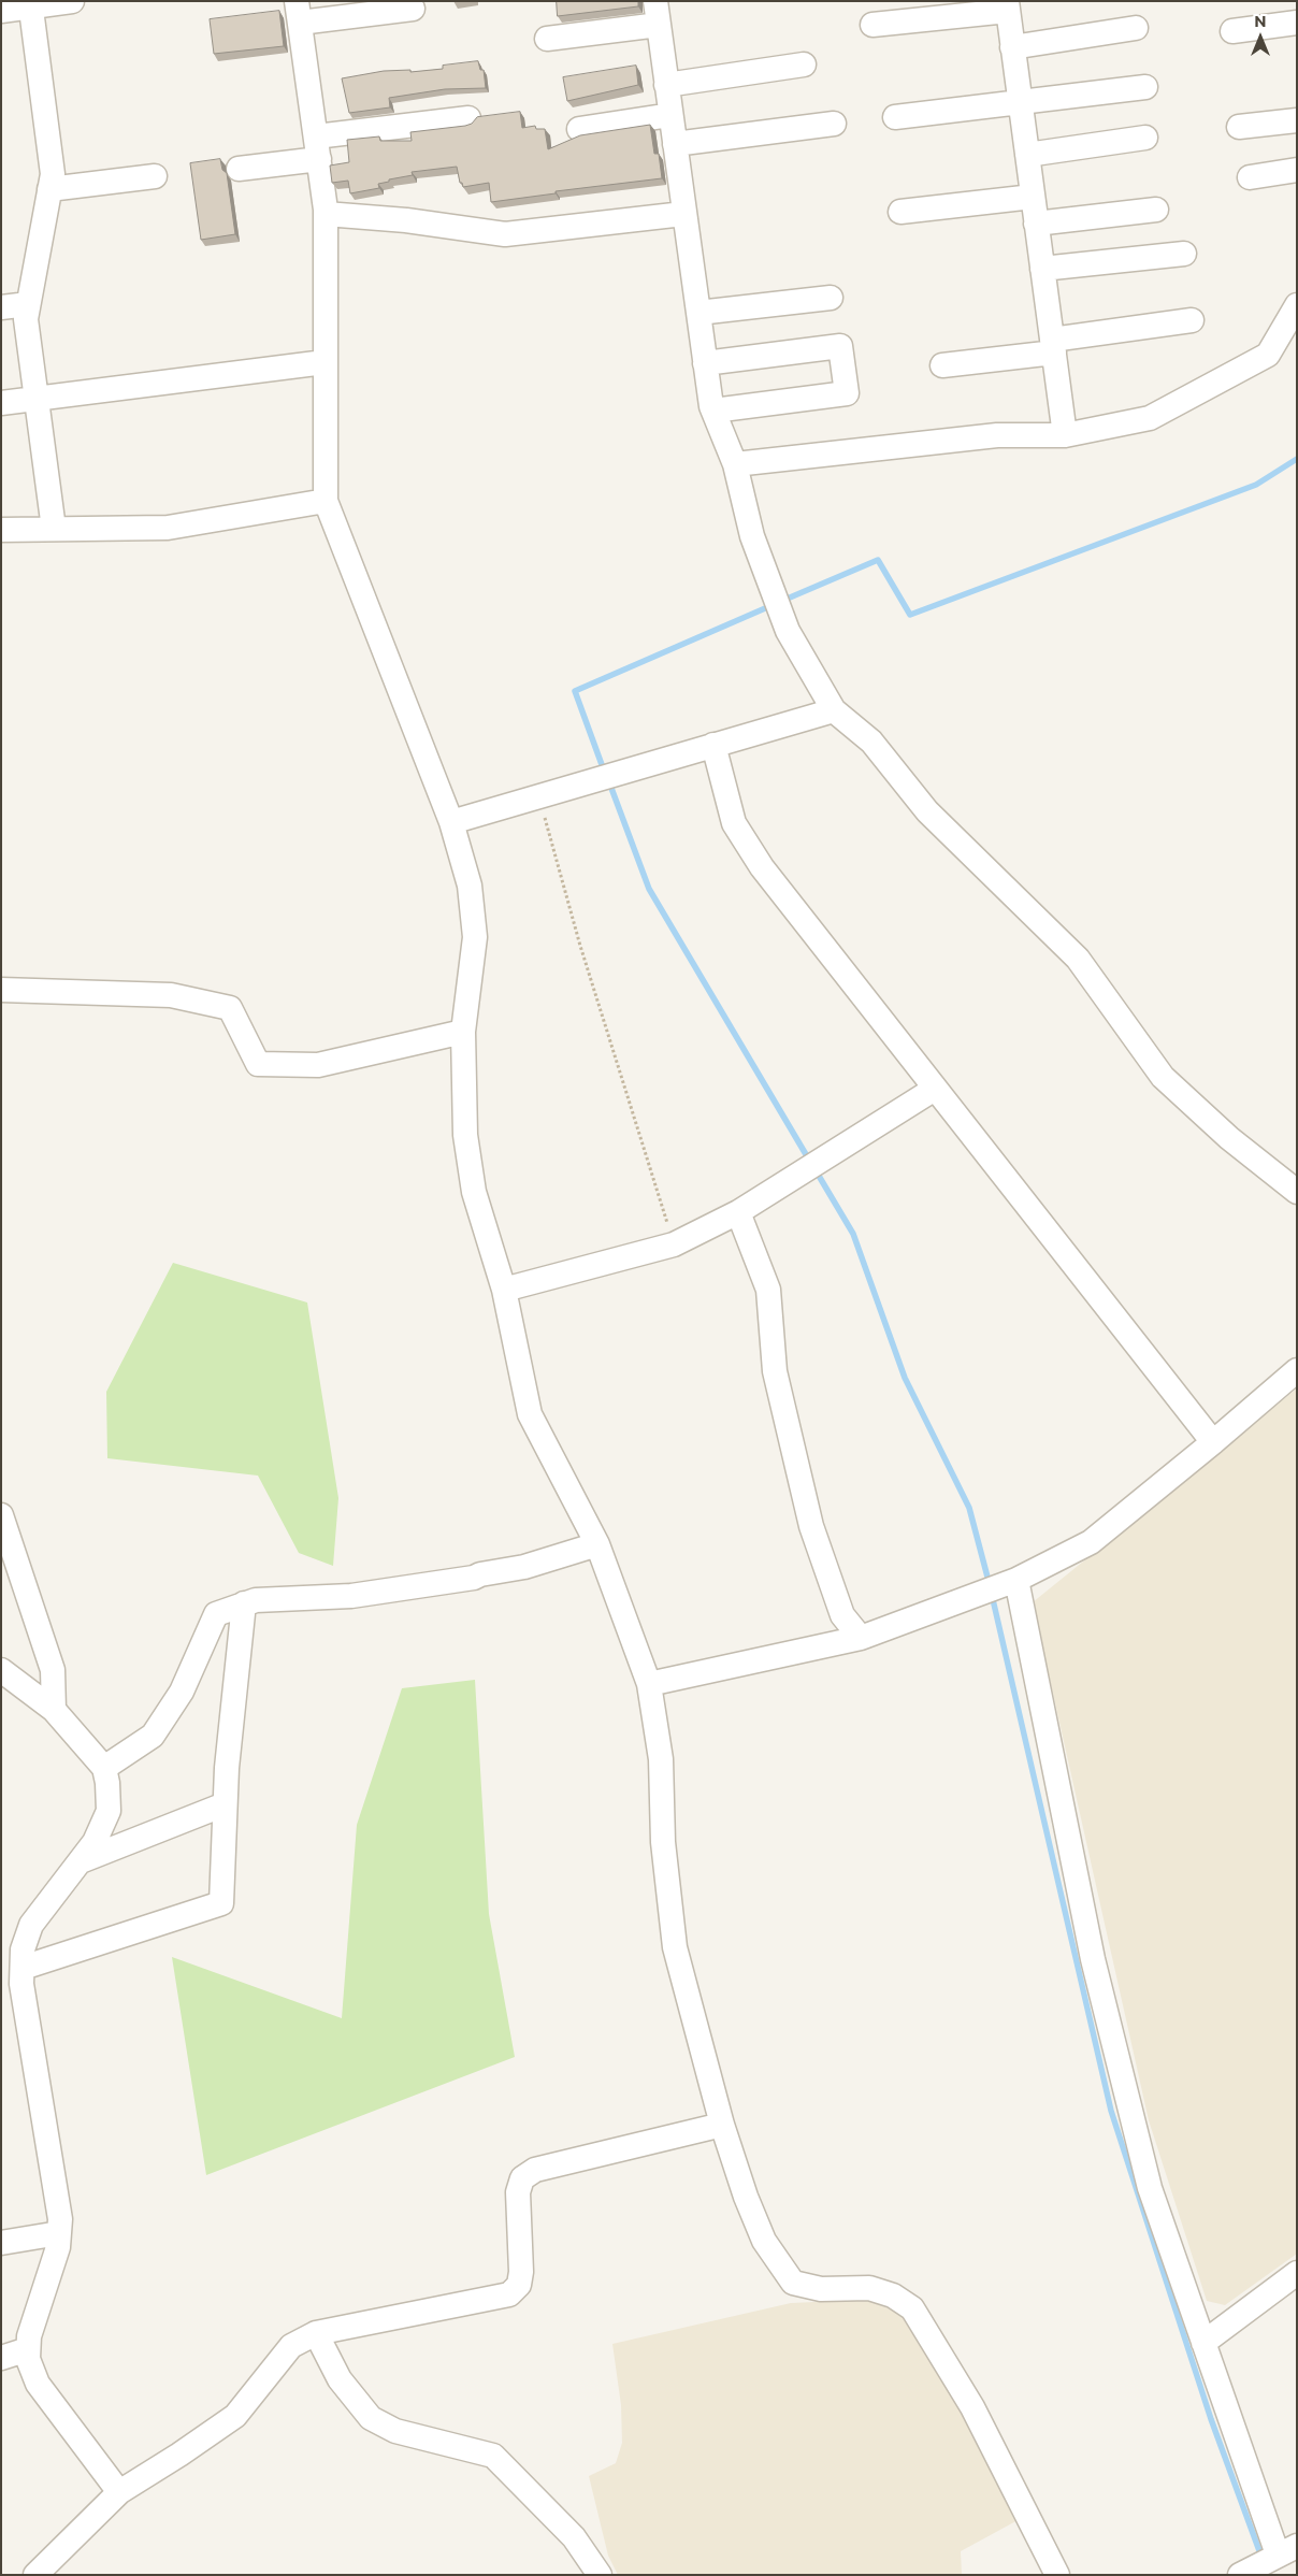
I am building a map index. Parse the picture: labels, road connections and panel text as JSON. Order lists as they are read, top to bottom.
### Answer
{
  "north": "top"
}
